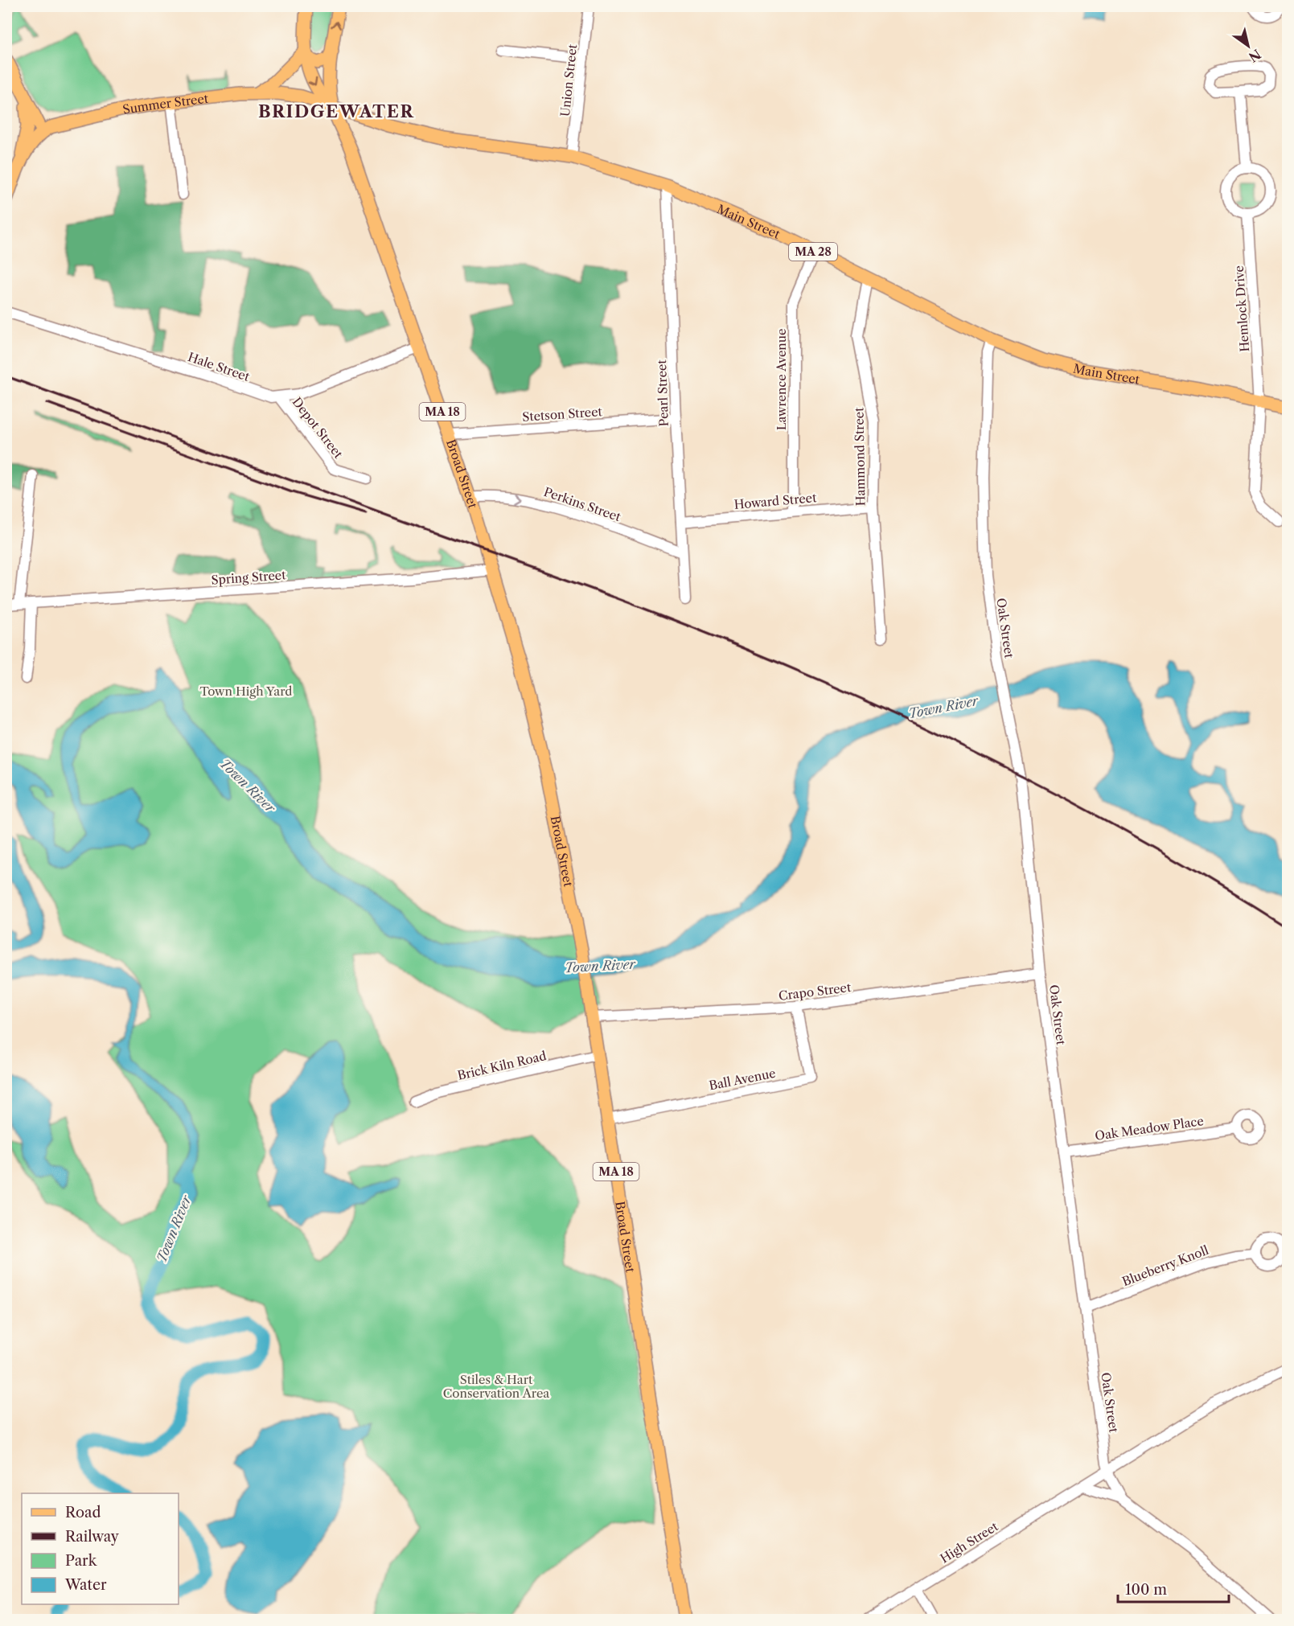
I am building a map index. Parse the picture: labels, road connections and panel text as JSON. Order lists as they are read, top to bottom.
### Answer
{
  "streets": {
    "main road": [
      "Summer Street",
      "Main Street",
      "MA 28",
      "MA 18",
      "Broad Street"
    ],
    "street": [
      "Union Street",
      "Hemlock Drive",
      "Hale Street",
      "Lawrence Avenue",
      "Pearl Street",
      "Stetson Street",
      "Depot Street",
      "Hammond Street",
      "Howard Street",
      "Perkins Street",
      "Spring Street",
      "Oak Street",
      "Crapo Street",
      "Brick Kiln Road",
      "Ball Avenue",
      "Oak Meadow Place",
      "Blueberry Knoll",
      "High Street"
    ]
  },
  "crossings": [
    ["Union Street", "Main Street"],
    ["Summer Street", "Main Street"],
    ["Summer Street", "MA 18"],
    ["Summer Street", "Broad Street"],
    ["Main Street", "Hemlock Drive"],
    ["Main Street", "Lawrence Avenue"],
    ["Main Street", "Pearl Street"],
    ["Main Street", "MA 18"],
    ["Main Street", "Hammond Street"],
    ["Main Street", "Broad Street"],
    ["Main Street", "Oak Street"],
    ["Hale Street", "Depot Street"],
    ["Hale Street", "Broad Street"],
    ["Lawrence Avenue", "Howard Street"],
    ["Pearl Street", "Stetson Street"],
    ["Pearl Street", "Howard Street"],
    ["Pearl Street", "Perkins Street"],
    ["MA 18", "Broad Street"],
    ["Stetson Street", "Broad Street"],
    ["Hammond Street", "Howard Street"],
    ["Broad Street", "Perkins Street"],
    ["Broad Street", "Spring Street"],
    ["Broad Street", "Crapo Street"],
    ["Broad Street", "Brick Kiln Road"],
    ["Broad Street", "Ball Avenue"],
    ["Oak Street", "Crapo Street"],
    ["Oak Street", "Oak Meadow Place"],
    ["Oak Street", "Blueberry Knoll"],
    ["Oak Street", "High Street"],
    ["Crapo Street", "Ball Avenue"]
  ],
  "one_way": ["Perkins Street"],
  "districts": ["BRIDGEWATER"],
  "water": ["Town River"],
  "parks": ["Town High Yard", "Stiles & Hart Conservation Area"],
  "legend": [
    "Road",
    "Railway",
    "Park",
    "Water"
  ],
  "scale_bar": "100 m",
  "north": "bottom right"
}
